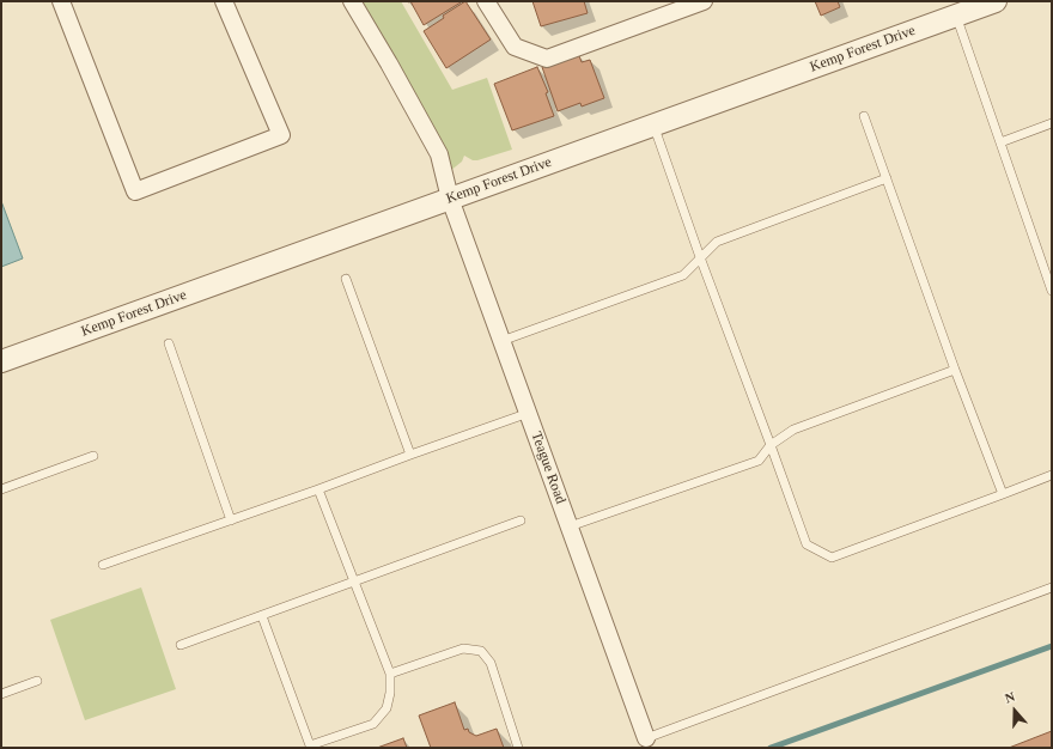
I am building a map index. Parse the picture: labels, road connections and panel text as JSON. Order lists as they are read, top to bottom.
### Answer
{
  "streets": {
    "street": ["Kemp Forest Drive", "Teague Road"]
  },
  "crossings": [
    ["Kemp Forest Drive", "Teague Road"]
  ],
  "north": "top"
}
